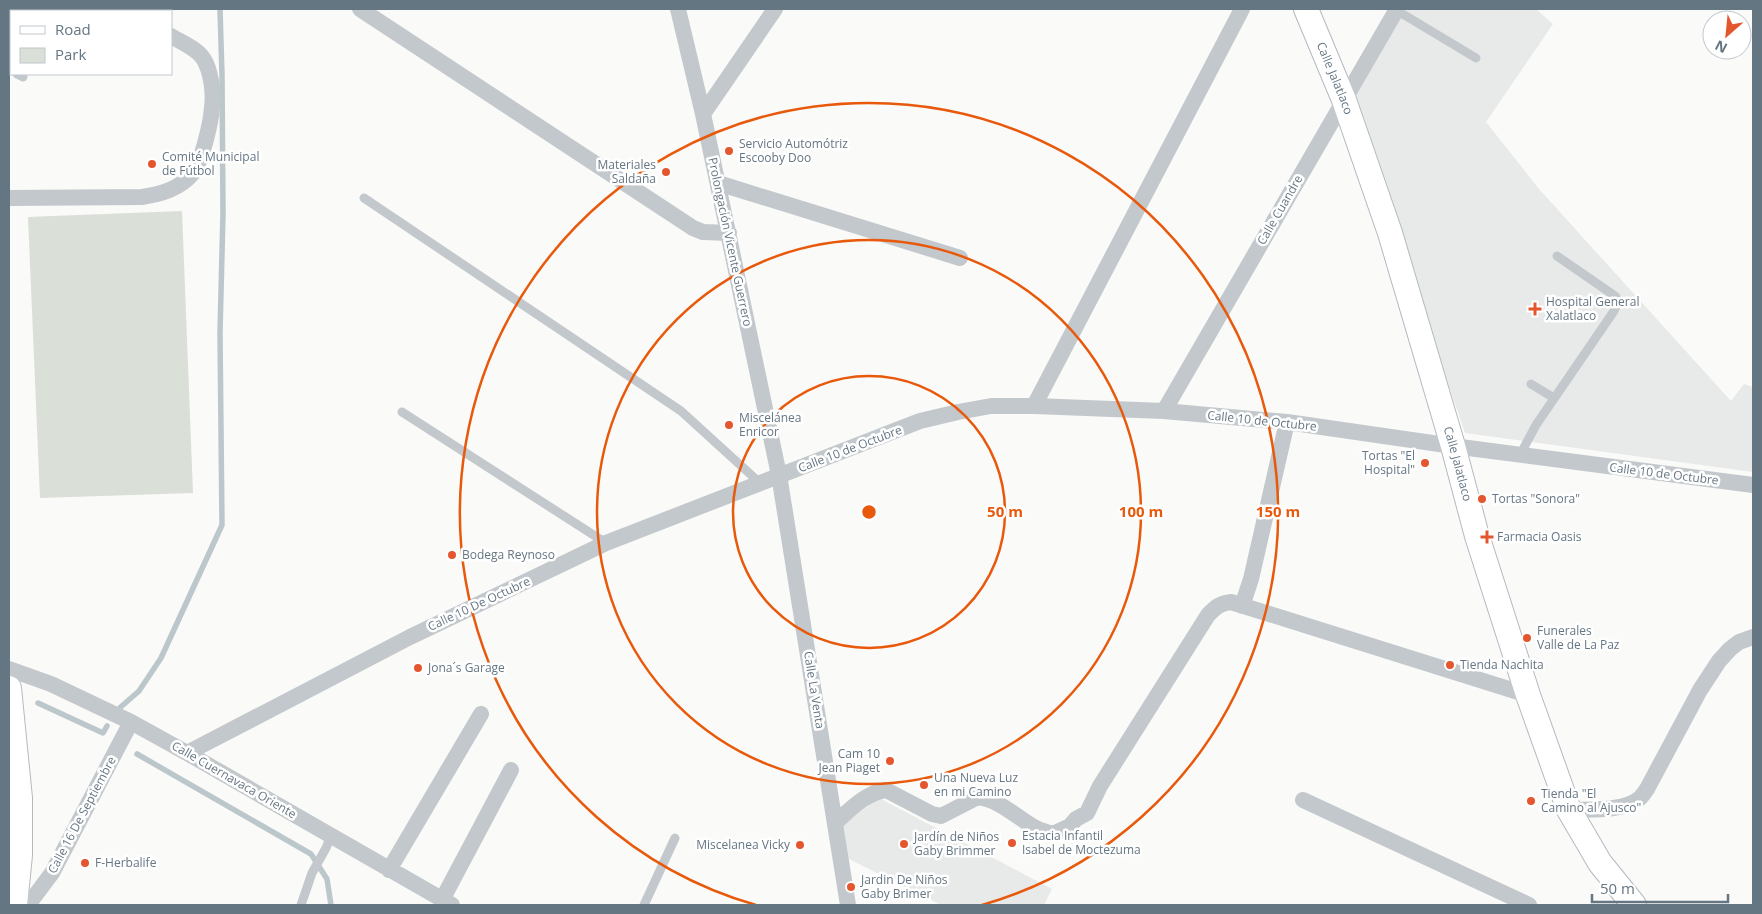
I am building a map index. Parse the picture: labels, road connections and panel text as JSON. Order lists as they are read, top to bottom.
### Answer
{
  "streets": {
    "main road": ["Calle Jalatlaco"],
    "street": [
      "Calle Cuandre",
      "Prolongación Vicente Guerrero",
      "Calle 10 de Octubre",
      "Calle 10 De Octubre",
      "Calle La Venta",
      "Calle Cuernavaca Oriente",
      "Calle 16 De Septiembre"
    ]
  },
  "crossings": [
    ["Calle Jalatlaco", "Calle Cuandre"],
    ["Calle Jalatlaco", "Calle 10 de Octubre"],
    ["Calle Cuandre", "Calle 10 de Octubre"],
    ["Prolongación Vicente Guerrero", "Calle 10 de Octubre"],
    ["Prolongación Vicente Guerrero", "Calle 10 De Octubre"],
    ["Prolongación Vicente Guerrero", "Calle La Venta"],
    ["Calle 10 de Octubre", "Calle 10 De Octubre"],
    ["Calle 10 de Octubre", "Calle La Venta"],
    ["Calle 10 De Octubre", "Calle La Venta"],
    ["Calle 10 De Octubre", "Calle Cuernavaca Oriente"],
    ["Calle Cuernavaca Oriente", "Calle 16 De Septiembre"]
  ],
  "places": {
    "other": [
      "Servicio Automótriz Escooby Doo",
      "Comité Municipal de Fútbol",
      "Materiales Saldaña",
      "Miscelánea Enricor",
      "Tortas \"El Hospital\"",
      "Tortas \"Sonora\"",
      "Bodega Reynoso",
      "Funerales Valle de La Paz",
      "Tienda Nachita",
      "Jona´s Garage",
      "Cam 10 Jean Piaget",
      "Una Nueva Luz en mi Camino",
      "Tienda \"El Camino al Ajusco\"",
      "Estacia Infantil Isabel de Moctezuma",
      "Jardín de Niños Gaby Brimmer",
      "Miscelanea Vicky",
      "F-Herbalife",
      "Jardin De Niños Gaby Brimer"
    ],
    "health": ["Hospital General Xalatlaco", "Farmacia Oasis"]
  },
  "legend": ["Road", "Park"],
  "scale_bar": "50 m",
  "north": "bottom left",
  "rings": ["50 m", "100 m", "150 m"]
}
